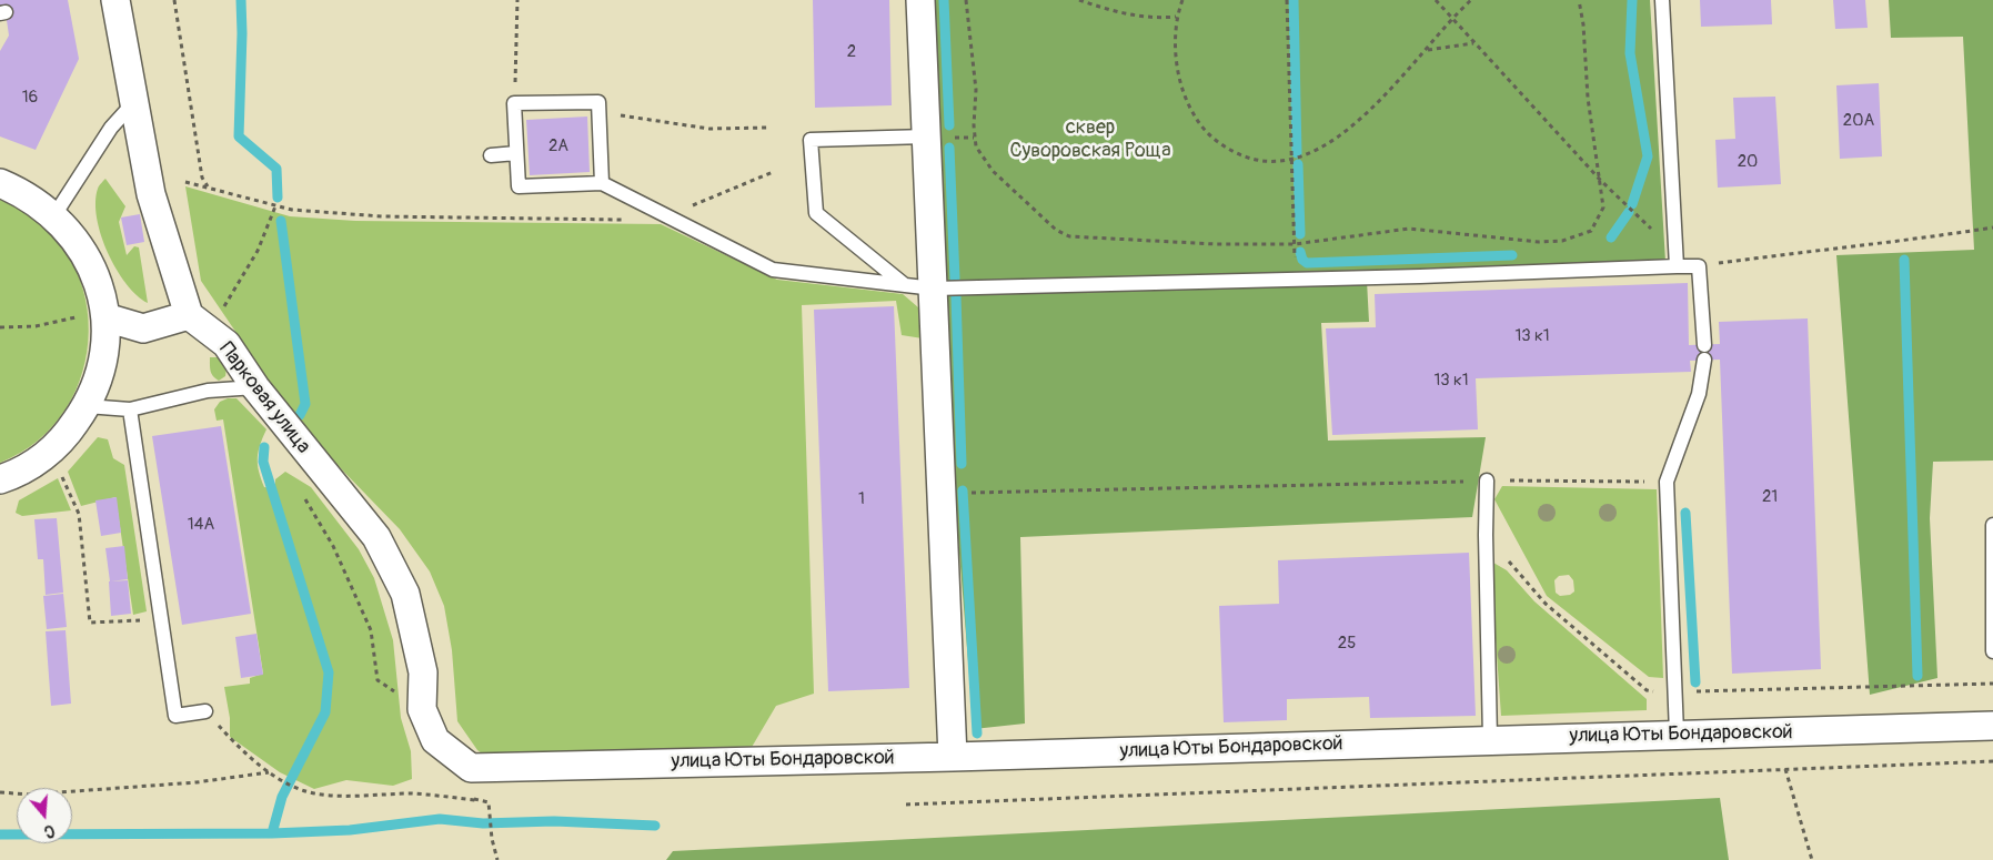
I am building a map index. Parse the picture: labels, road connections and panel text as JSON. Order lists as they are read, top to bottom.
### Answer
{
  "streets": {
    "street": ["Парковая улица", "улица Юты Бондаровской"]
  },
  "crossings": [
    ["Парковая улица", "улица Юты Бондаровской"]
  ],
  "parks": ["сквер Суворовская Роща"],
  "house_numbers": [
    "2",
    "16",
    "20А",
    "2А",
    "20",
    "13 к1",
    "13 к1",
    "21",
    "1",
    "14А",
    "25"
  ],
  "north": "bottom"
}
